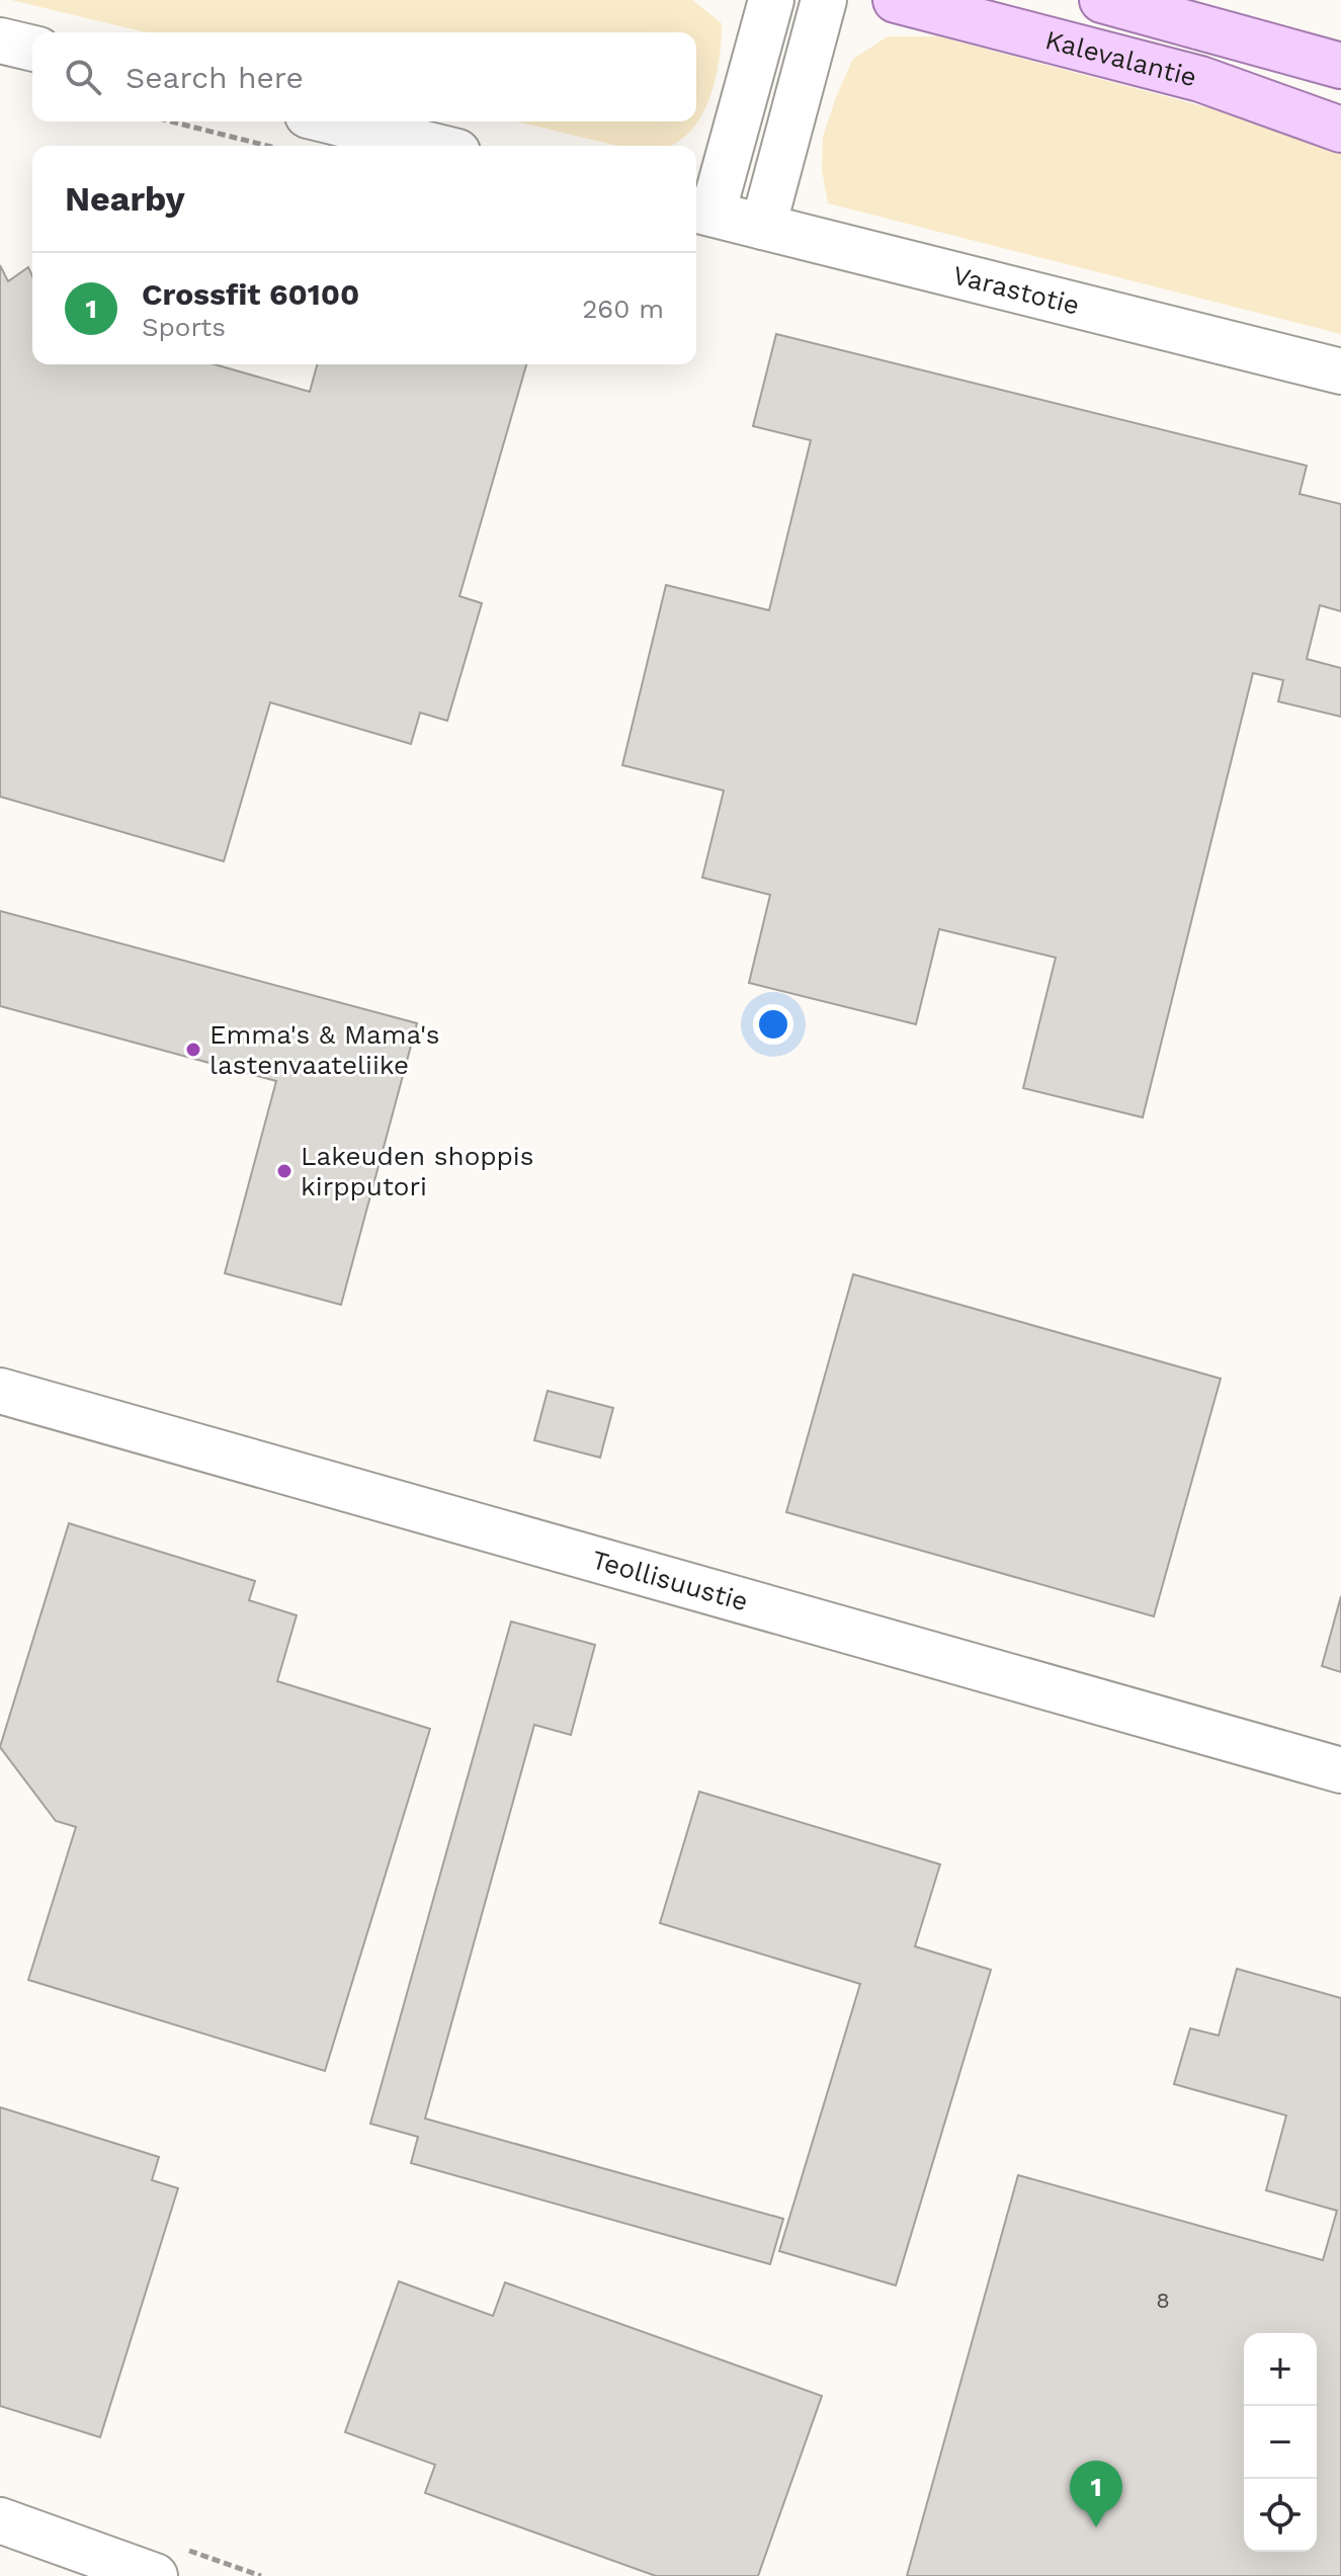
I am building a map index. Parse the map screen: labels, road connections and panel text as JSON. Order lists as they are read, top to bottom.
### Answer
{
  "streets": {
    "main road": ["Kalevalantie"],
    "street": ["Varastotie", "Teollisuustie"]
  },
  "places": ["Emma's & Mama's lastenvaateliike", "Lakeuden shoppis kirpputori"],
  "house_numbers": ["8"],
  "page": {
    "search": "Search here",
    "heading": "Nearby",
    "list": [
      {
        "mark": "1",
        "name": "Crossfit 60100",
        "note": "Sports",
        "value": "260 m"
      }
    ],
    "map_buttons": ["+", "−"],
    "pins": "1"
  }
}
